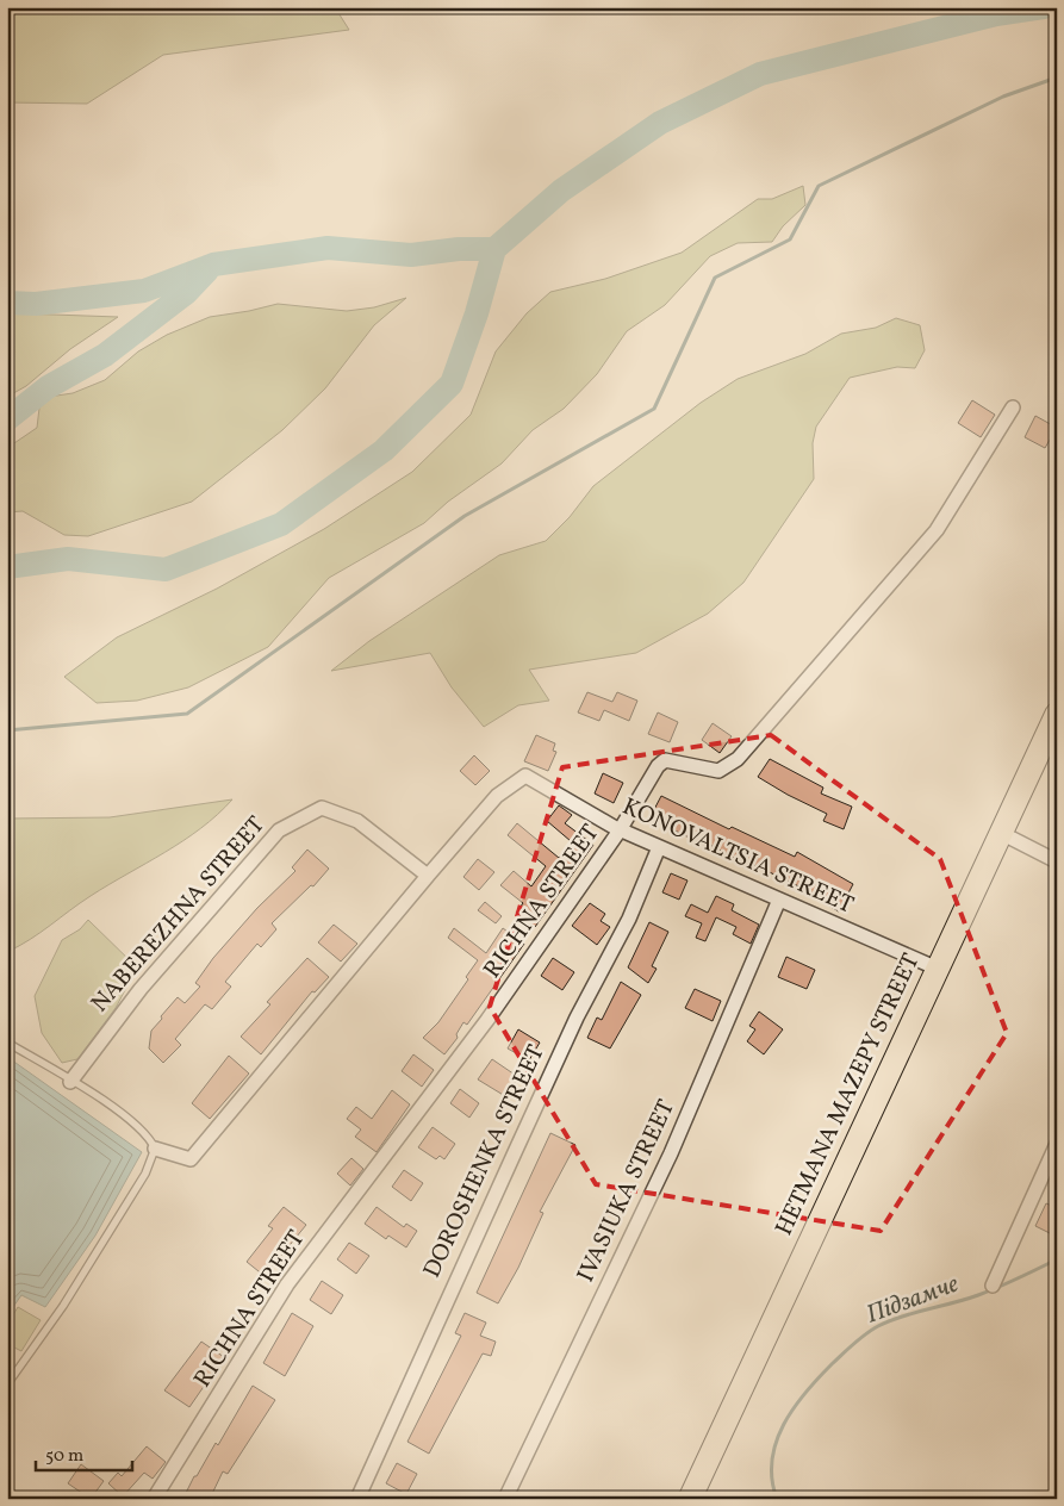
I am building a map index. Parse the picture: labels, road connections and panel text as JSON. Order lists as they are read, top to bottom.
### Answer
{
  "streets": {
    "main road": ["HETMANA MAZEPY STREET"],
    "street": [
      "KONOVALTSIA STREET",
      "RICHNA STREET",
      "NABEREZHNA STREET",
      "DOROSHENKA STREET",
      "IVASIUKA STREET"
    ]
  },
  "crossings": [
    ["KONOVALTSIA STREET", "RICHNA STREET"],
    ["KONOVALTSIA STREET", "NABEREZHNA STREET"],
    ["KONOVALTSIA STREET", "HETMANA MAZEPY STREET"],
    ["KONOVALTSIA STREET", "DOROSHENKA STREET"],
    ["KONOVALTSIA STREET", "IVASIUKA STREET"]
  ],
  "water": ["Підзамче"],
  "scale_bar": "50 m"
}
